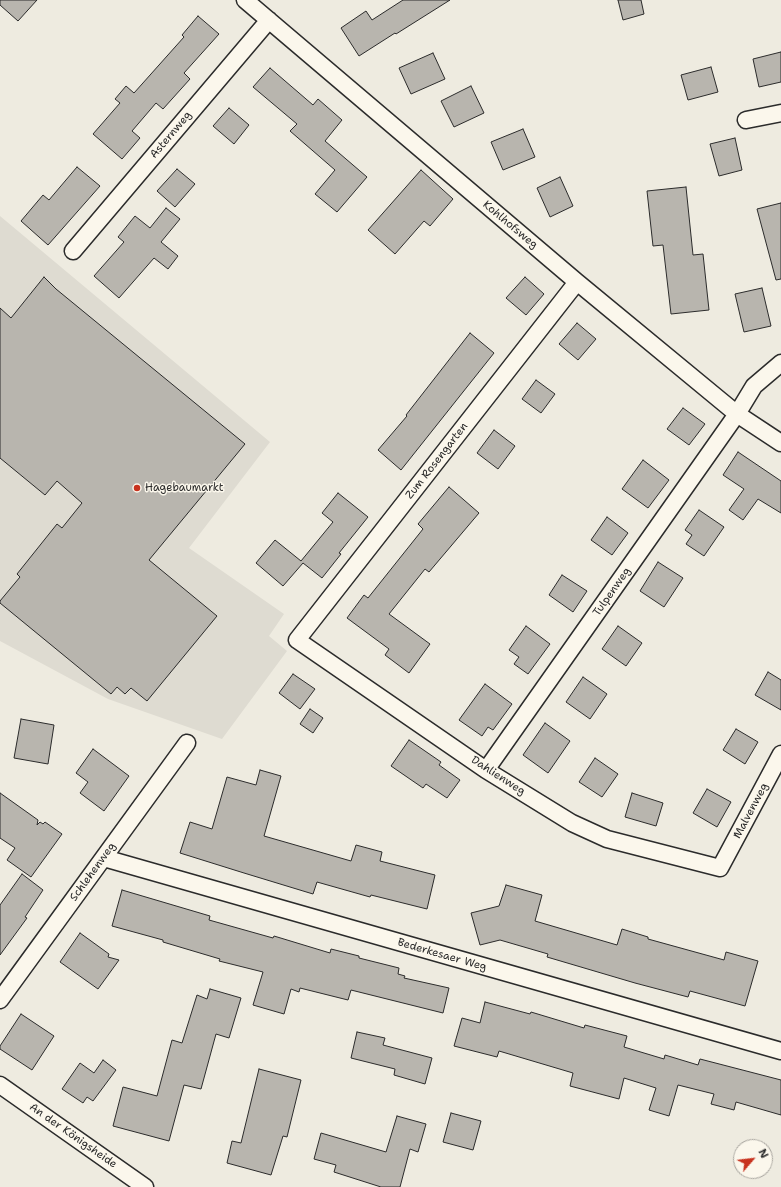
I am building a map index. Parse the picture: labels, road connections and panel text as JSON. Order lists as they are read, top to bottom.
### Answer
{
  "streets": {
    "street": [
      "Asternweg",
      "Kohlhofsweg",
      "Zum Rosengarten",
      "Tulpenweg",
      "Dahlienweg",
      "Malvenweg",
      "Schlehenweg",
      "Bederkesaer Weg",
      "An der Königsheide"
    ]
  },
  "crossings": [
    ["Asternweg", "Kohlhofsweg"],
    ["Kohlhofsweg", "Zum Rosengarten"],
    ["Kohlhofsweg", "Tulpenweg"],
    ["Zum Rosengarten", "Dahlienweg"],
    ["Tulpenweg", "Dahlienweg"],
    ["Dahlienweg", "Malvenweg"],
    ["Schlehenweg", "Bederkesaer Weg"]
  ],
  "places": ["Hagebaumarkt"],
  "north": "top right"
}
